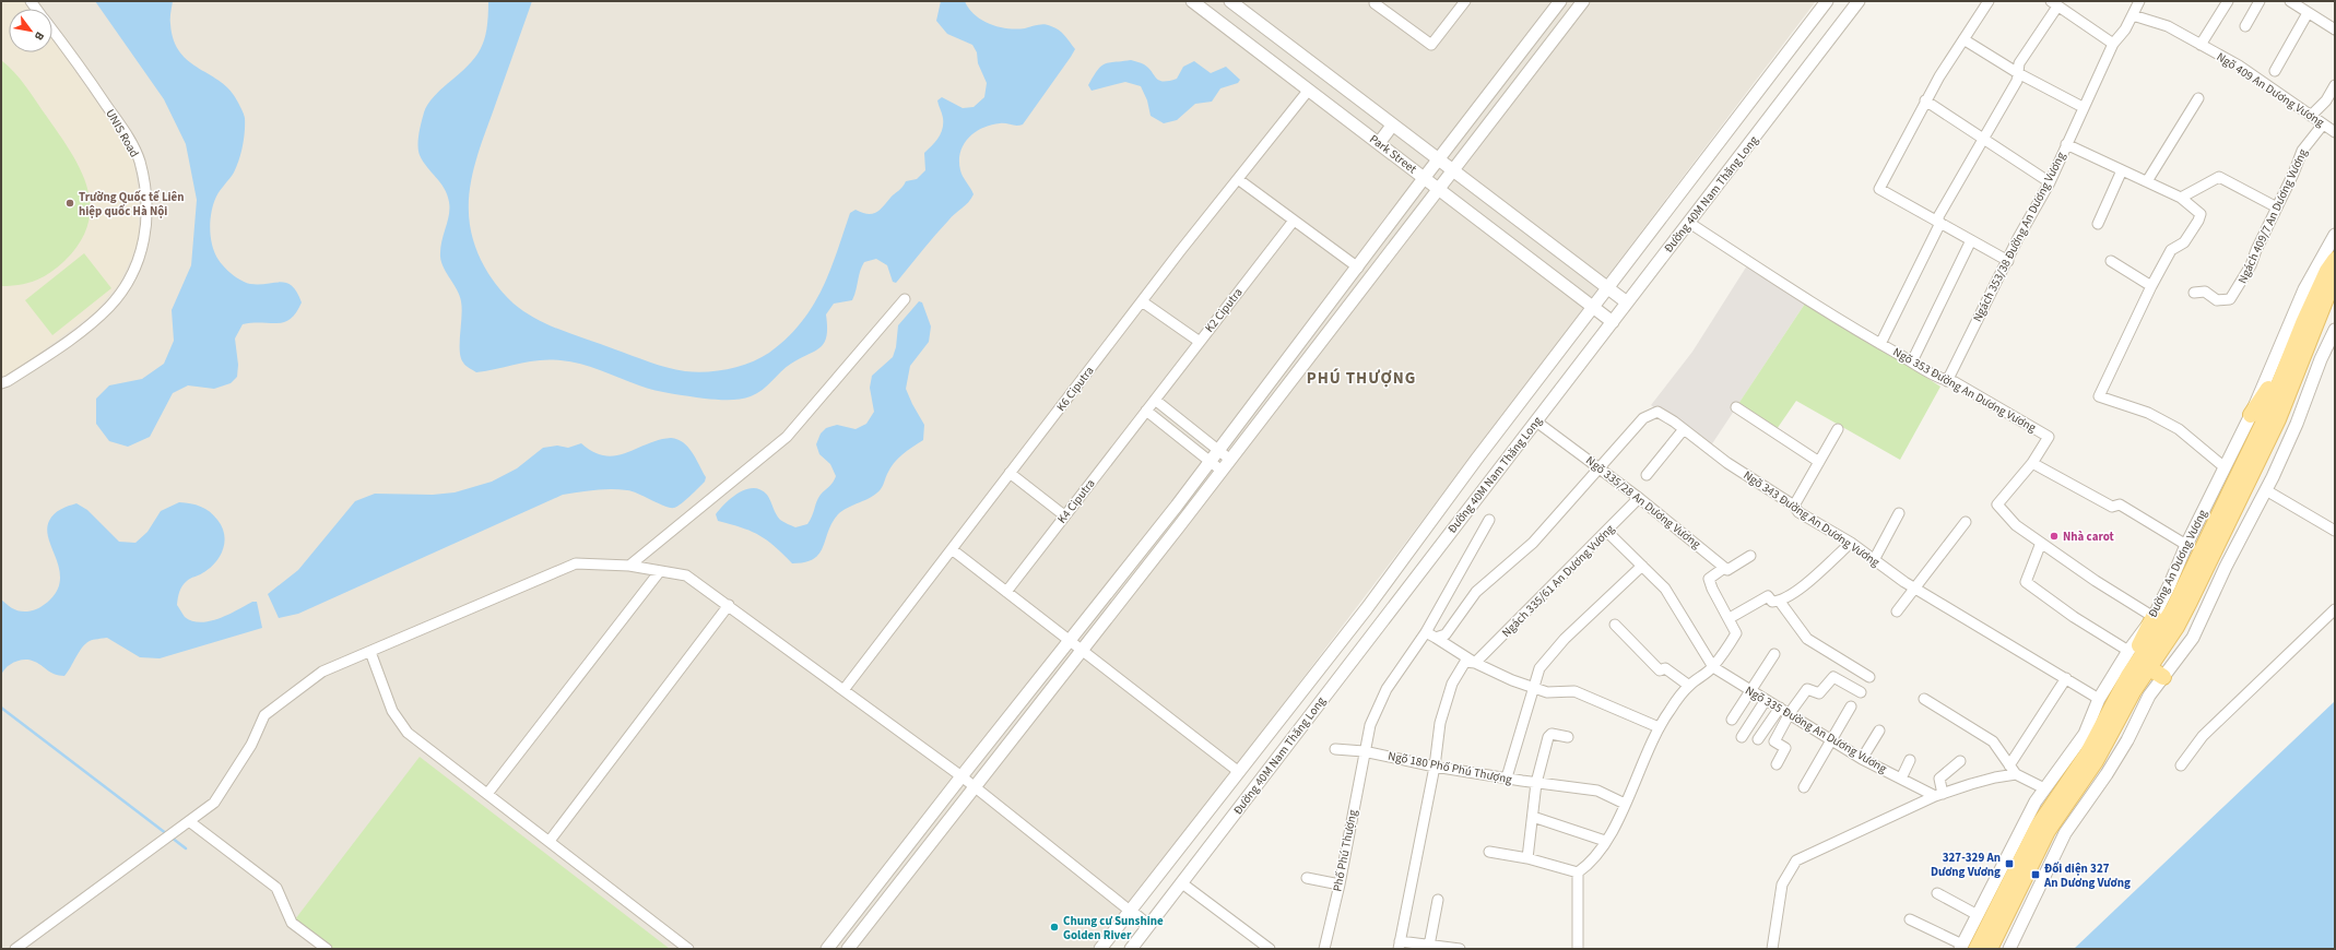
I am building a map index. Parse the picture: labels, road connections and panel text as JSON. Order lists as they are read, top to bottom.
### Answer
{
  "streets": {
    "main road": ["Đường An Dương Vương"],
    "street": [
      "Ngõ 409 An Dương Vương",
      "UNIS Road",
      "Park Street",
      "Đường 40M Nam Thăng Long",
      "Ngách 409/7 An Dương Vương",
      "Ngách 353/38 Đường An Dương Vương",
      "K2 Ciputra",
      "K6 Ciputra",
      "Ngõ 353 Đường An Dương Vương",
      "K4 Ciputra",
      "Ngõ 335/28 An Dương Vương",
      "Ngõ 343 Đường An Dương Vương",
      "Ngách 335/61 An Dương Vương",
      "Ngõ 335 Đường An Dương Vương",
      "Ngõ 180 Phố Phú Thượng",
      "Phố Phú Thượng"
    ]
  },
  "crossings": [
    ["Ngõ 409 An Dương Vương", "Ngách 409/7 An Dương Vương"],
    ["Ngõ 409 An Dương Vương", "Ngách 353/38 Đường An Dương Vương"],
    ["Park Street", "Đường 40M Nam Thăng Long"],
    ["Park Street", "K6 Ciputra"],
    ["Đường 40M Nam Thăng Long", "Ngõ 353 Đường An Dương Vương"],
    ["Đường 40M Nam Thăng Long", "Ngõ 335/28 An Dương Vương"],
    ["Ngách 353/38 Đường An Dương Vương", "Ngõ 353 Đường An Dương Vương"],
    ["K2 Ciputra", "K4 Ciputra"],
    ["Ngõ 353 Đường An Dương Vương", "Đường An Dương Vương"],
    ["Ngõ 335/28 An Dương Vương", "Ngõ 343 Đường An Dương Vương"],
    ["Ngõ 335/28 An Dương Vương", "Ngách 335/61 An Dương Vương"],
    ["Ngõ 343 Đường An Dương Vương", "Đường An Dương Vương"],
    ["Ngách 335/61 An Dương Vương", "Ngõ 180 Phố Phú Thượng"],
    ["Ngõ 180 Phố Phú Thượng", "Phố Phú Thượng"]
  ],
  "districts": ["PHÚ THƯỢNG"],
  "places": {
    "other": ["Trường Quốc tế Liên hiệp quốc Hà Nội", "Nhà carot", "Chung cư Sunshine Golden River"],
    "transit": ["327-329 An Dương Vương", "Đối diện 327 An Dương Vương"]
  },
  "north": "bottom right"
}
